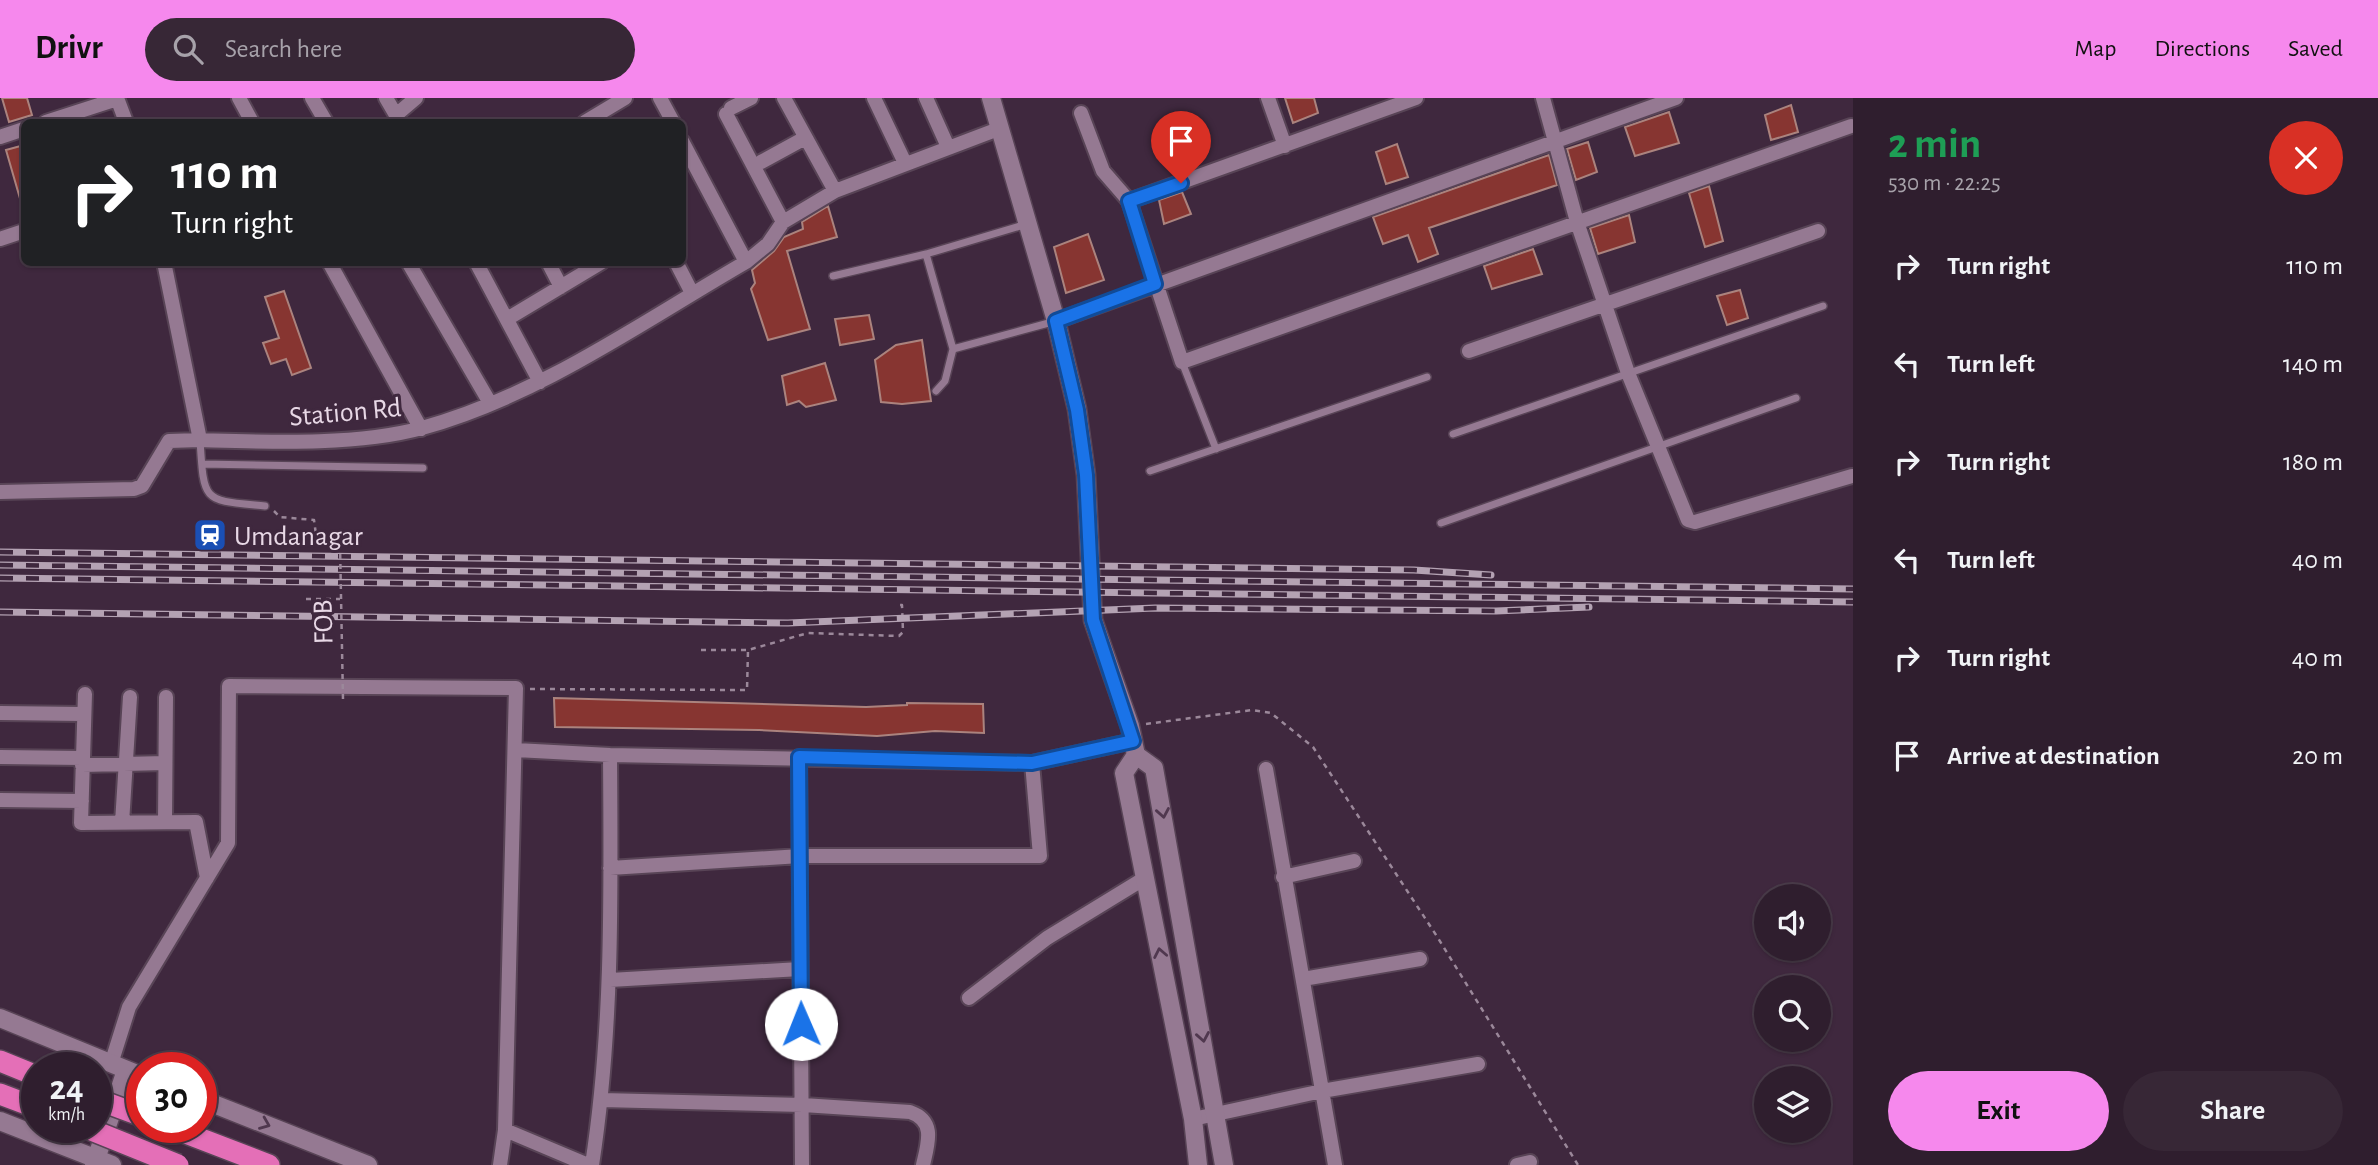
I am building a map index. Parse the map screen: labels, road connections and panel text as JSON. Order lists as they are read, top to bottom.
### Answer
{
  "streets": {
    "street": ["Station Rd"],
    "path": ["FOB"]
  },
  "places": {
    "station": ["Umdanagar"]
  },
  "page": {
    "header": "Drivr",
    "search": "Search here",
    "nav": ["Map", "Directions", "Saved"],
    "heading": ["2 min", "530 m · 22:25"],
    "turn": ["110 m", "Turn right"],
    "list": [
      {
        "name": "Turn right",
        "value": "110 m"
      },
      {
        "name": "Turn left",
        "value": "140 m"
      },
      {
        "name": "Turn right",
        "value": "180 m"
      },
      {
        "name": "Turn left",
        "value": "40 m"
      },
      {
        "name": "Turn right",
        "value": "40 m"
      },
      {
        "name": "Arrive at destination",
        "value": "20 m"
      }
    ],
    "speed": "24 km/h",
    "limit": "30",
    "buttons": ["Exit", "Share"]
  }
}
